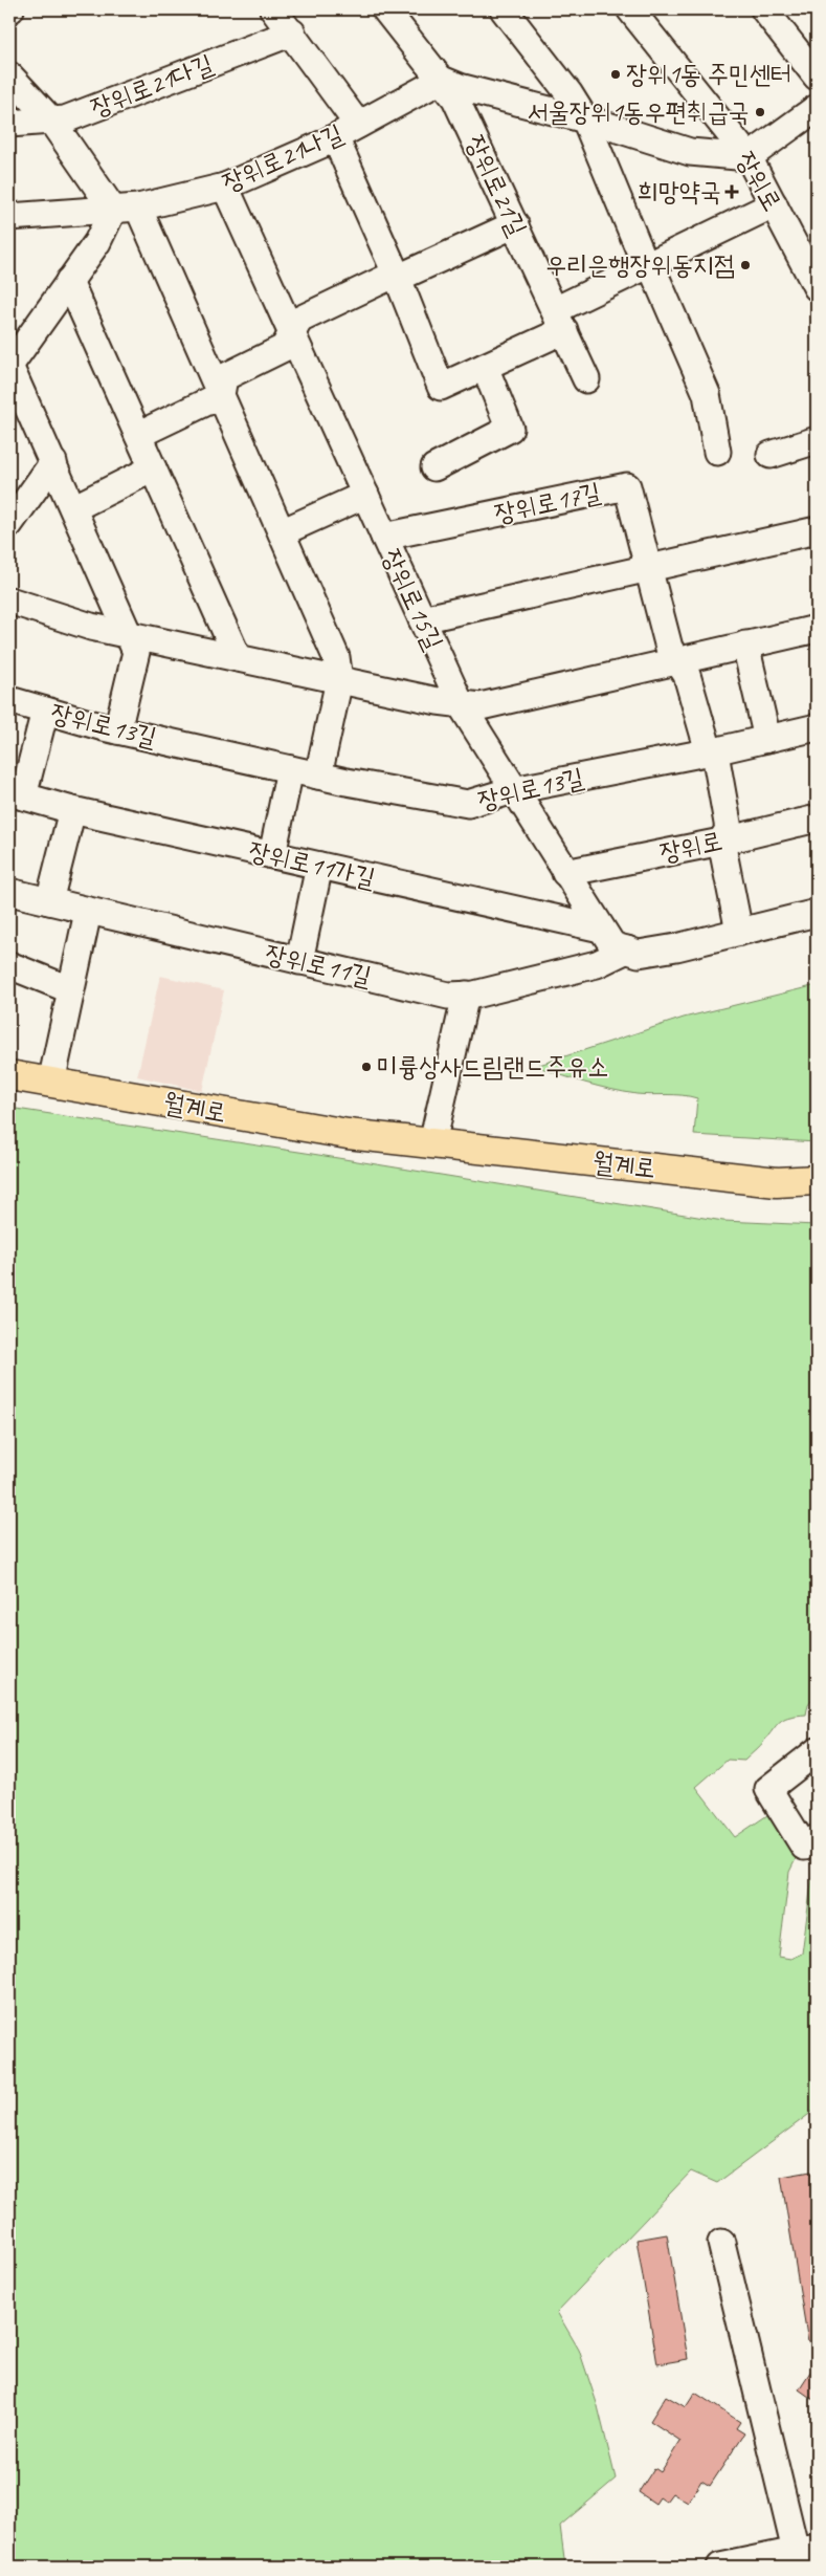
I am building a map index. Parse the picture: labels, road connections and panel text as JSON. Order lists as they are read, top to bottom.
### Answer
{
  "streets": {
    "main road": ["월계로"],
    "street": [
      "장위로21다길",
      "장위로21나길",
      "장위로",
      "장위로21길",
      "장위로17길",
      "장위로15길",
      "장위로13길",
      "장위로11가길",
      "장위로11길"
    ]
  },
  "crossings": [
    ["장위로21나길", "장위로21길"],
    ["장위로21나길", "장위로15길"],
    ["장위로", "장위로21길"],
    ["장위로", "장위로11길"],
    ["장위로17길", "장위로15길"],
    ["장위로15길", "장위로11길"],
    ["장위로13길", "장위로11가길"],
    ["장위로13길", "장위로11길"],
    ["장위로11가길", "장위로11길"]
  ],
  "places": {
    "other": [
      "장위1동 주민센터",
      "서울장위1동우편취급국",
      "우리은행장위동지점",
      "미륭상사드림랜드주유소"
    ],
    "health": ["희망약국"]
  }
}
